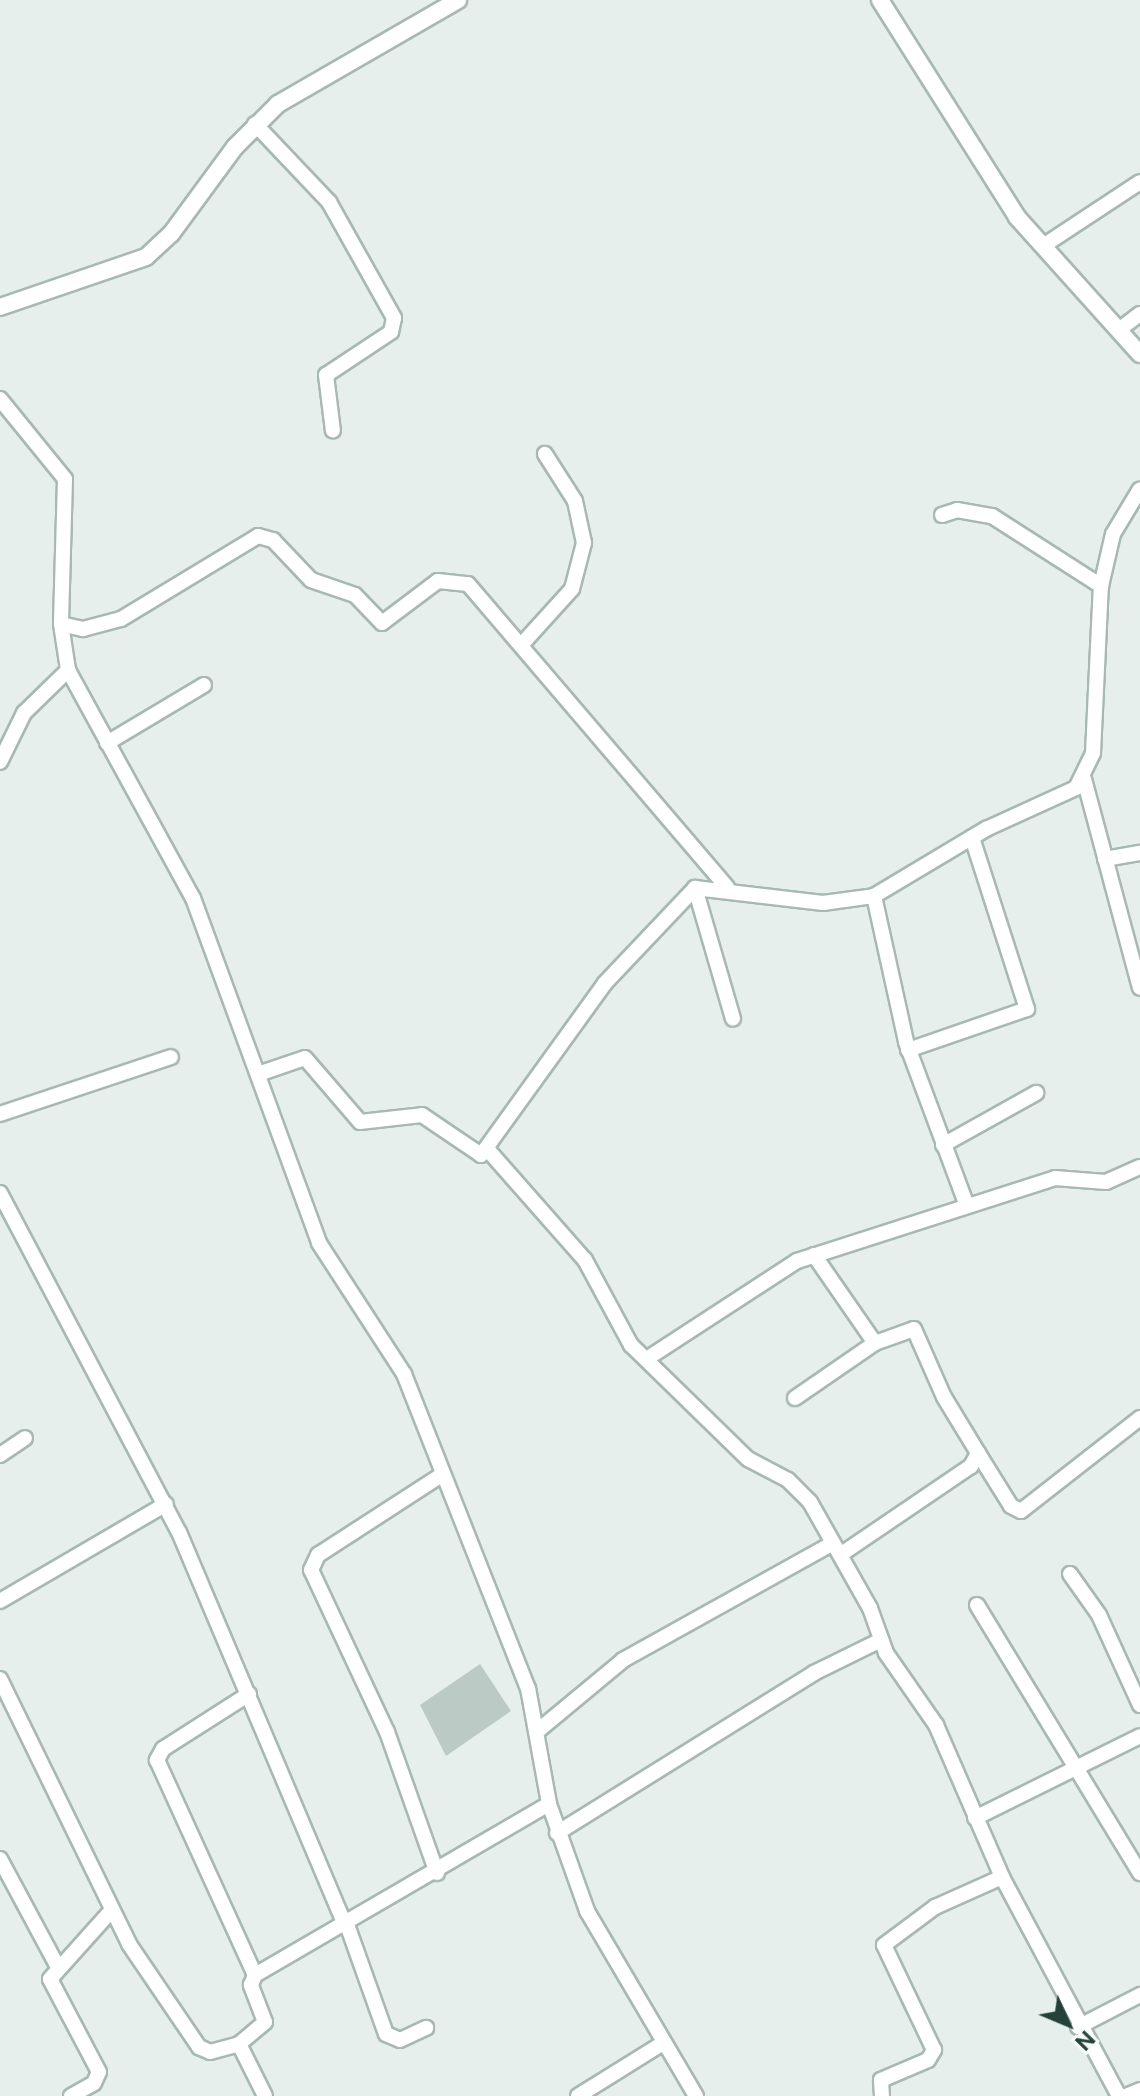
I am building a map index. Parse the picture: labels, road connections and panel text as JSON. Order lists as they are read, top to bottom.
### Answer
{
  "north": "bottom right"
}
